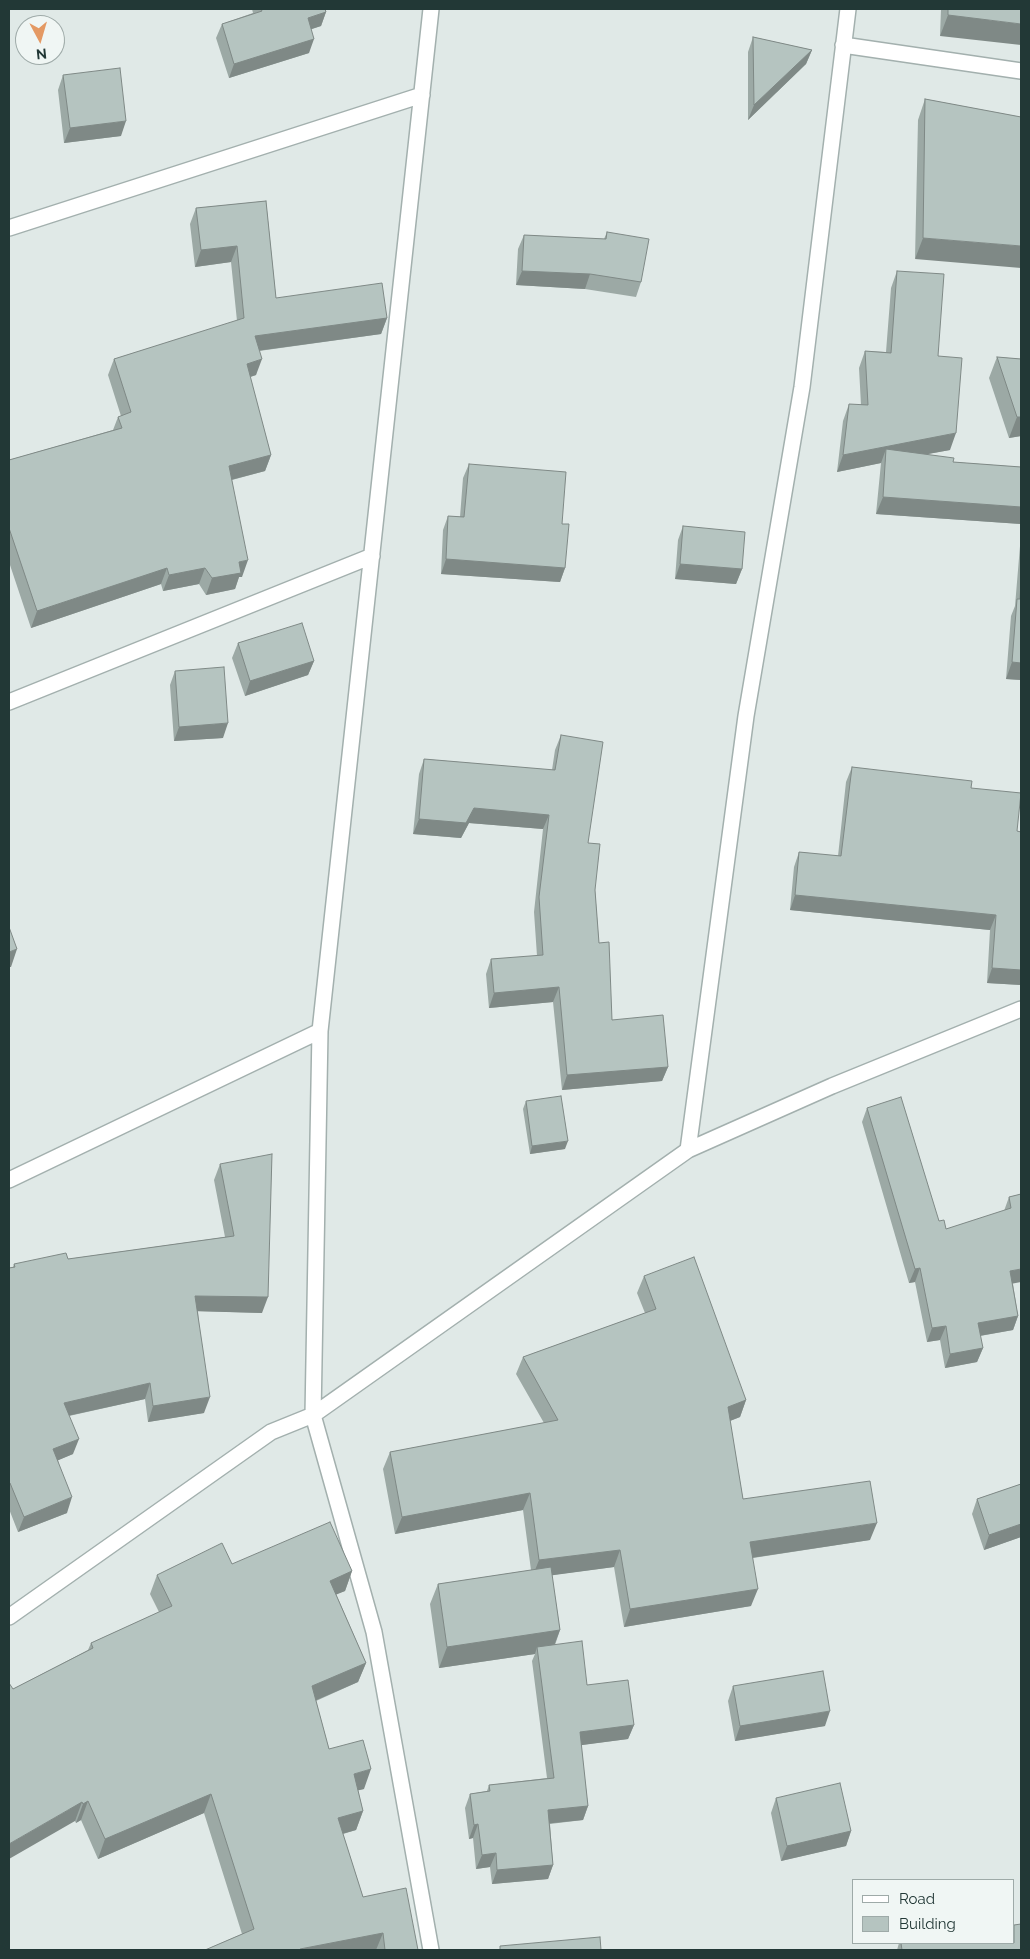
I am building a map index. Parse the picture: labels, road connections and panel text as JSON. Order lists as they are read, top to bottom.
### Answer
{
  "legend": ["Road", "Building"],
  "north": "bottom"
}
